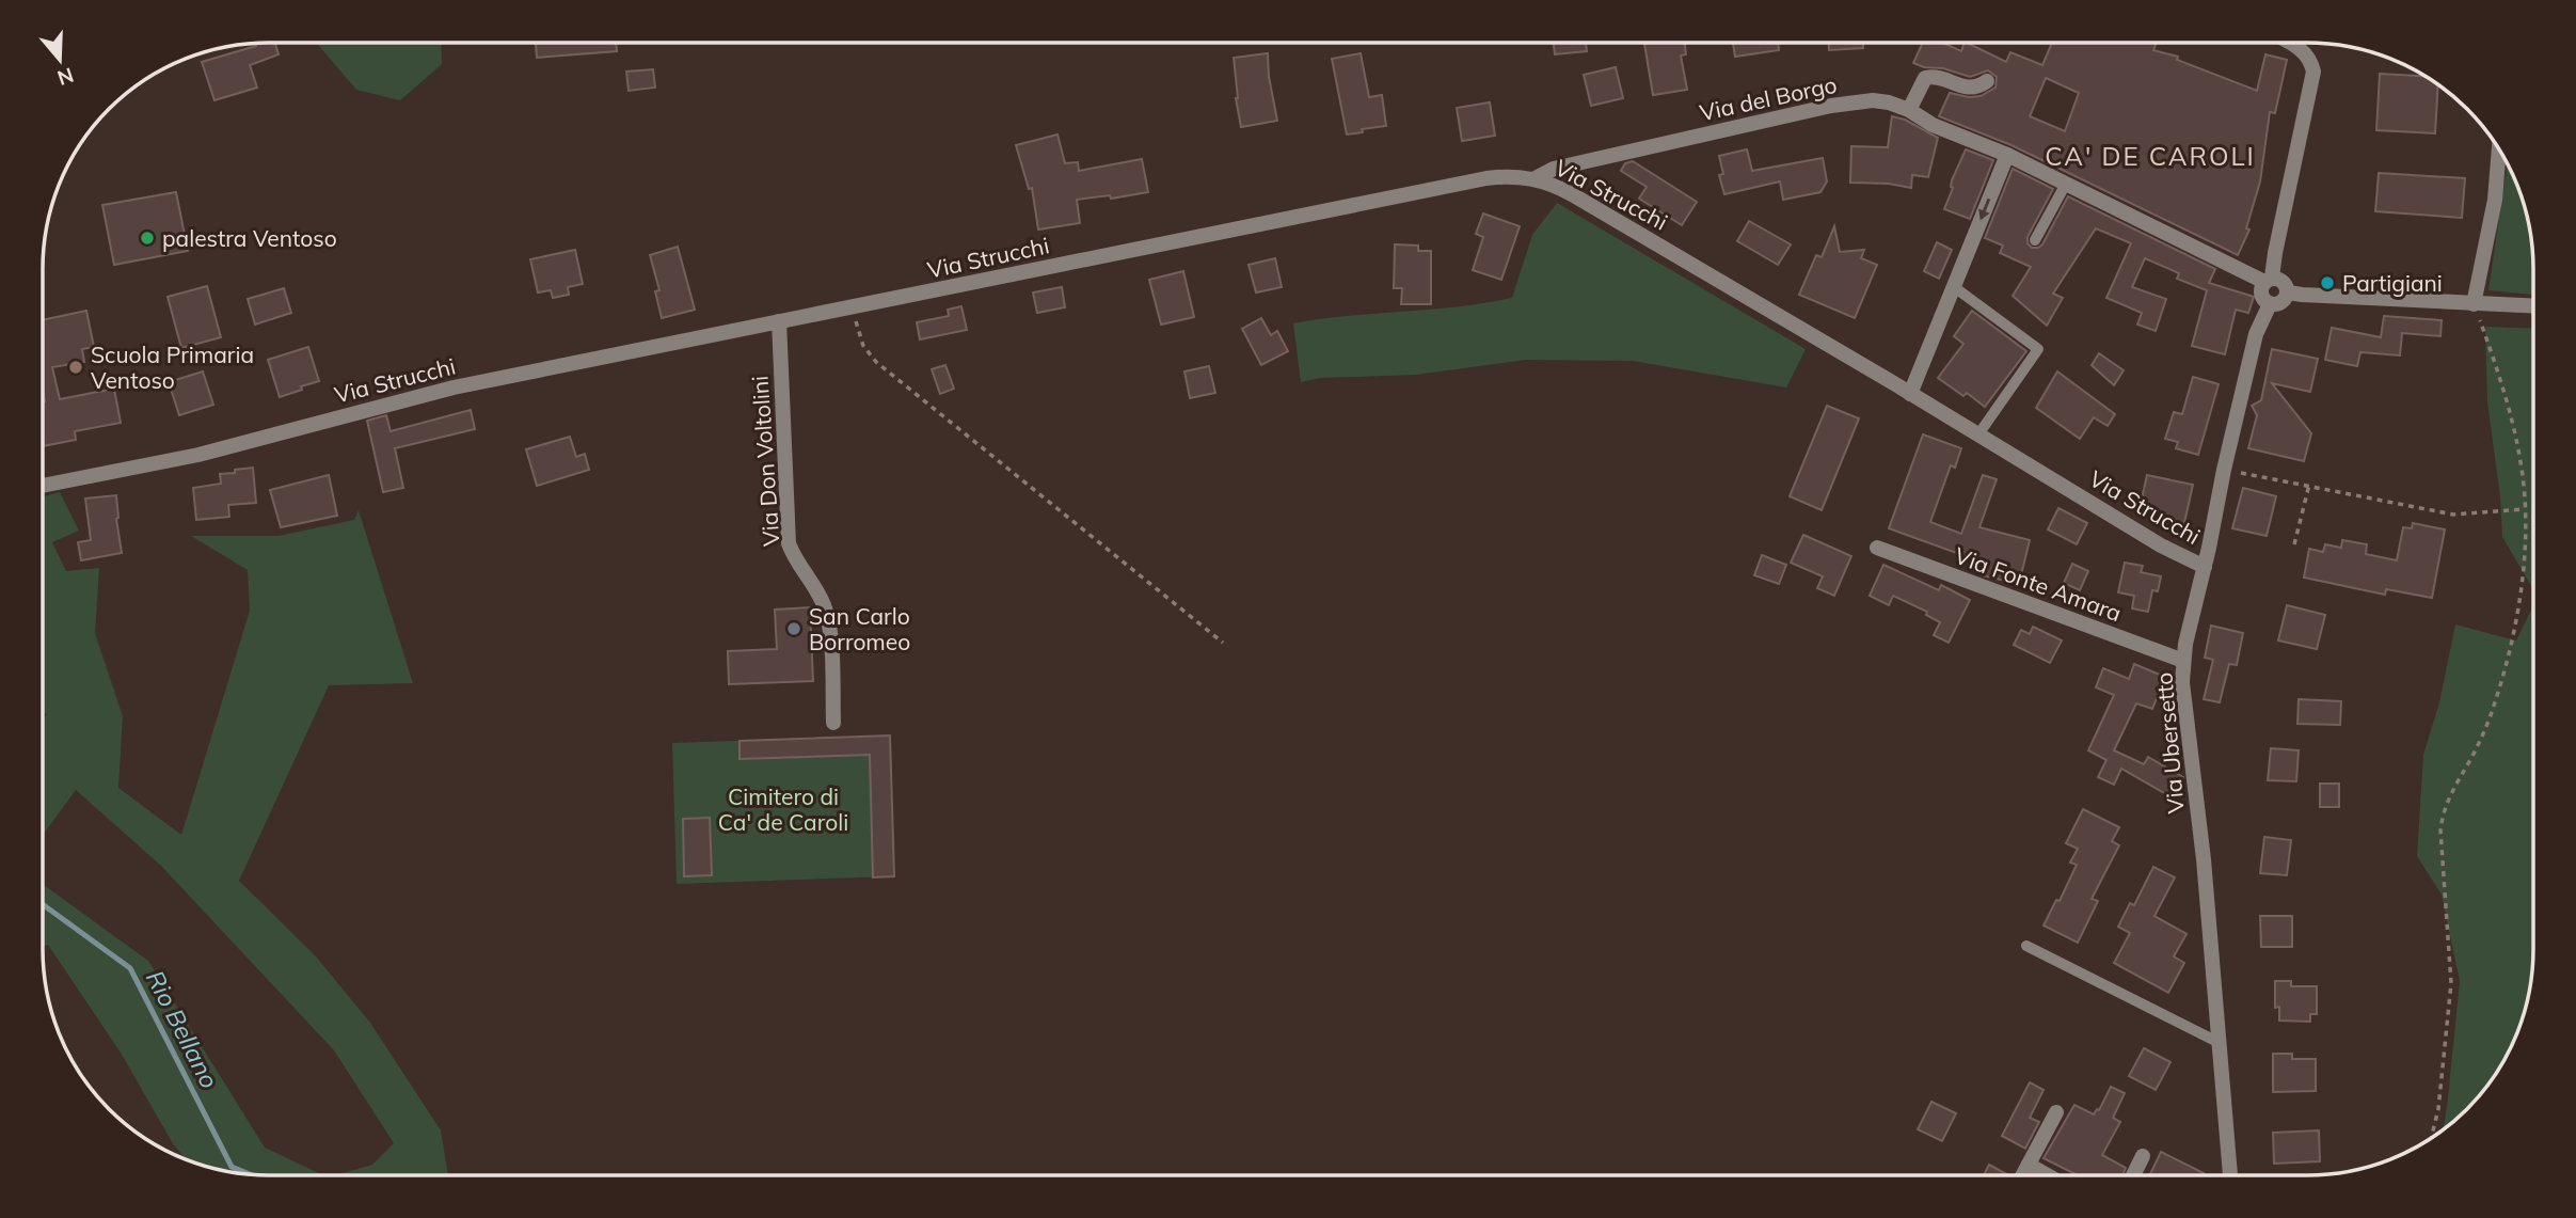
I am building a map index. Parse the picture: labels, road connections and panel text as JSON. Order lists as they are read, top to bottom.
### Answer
{
  "streets": {
    "street": [
      "Via del Borgo",
      "Via Strucchi",
      "Via Don Voltolini",
      "Via Fonte Amara",
      "Via Ubersetto"
    ]
  },
  "crossings": [
    ["Via del Borgo", "Via Strucchi"],
    ["Via del Borgo", "Via Ubersetto"],
    ["Via Strucchi", "Via Don Voltolini"],
    ["Via Strucchi", "Via Ubersetto"],
    ["Via Fonte Amara", "Via Ubersetto"]
  ],
  "districts": ["CA' DE CAROLI"],
  "water": ["Rio Bellano"],
  "parks": ["Cimitero di Ca' de Caroli"],
  "places": [
    "palestra Ventoso",
    "Partigiani",
    "Scuola Primaria Ventoso",
    "San Carlo Borromeo"
  ],
  "north": "bottom"
}
